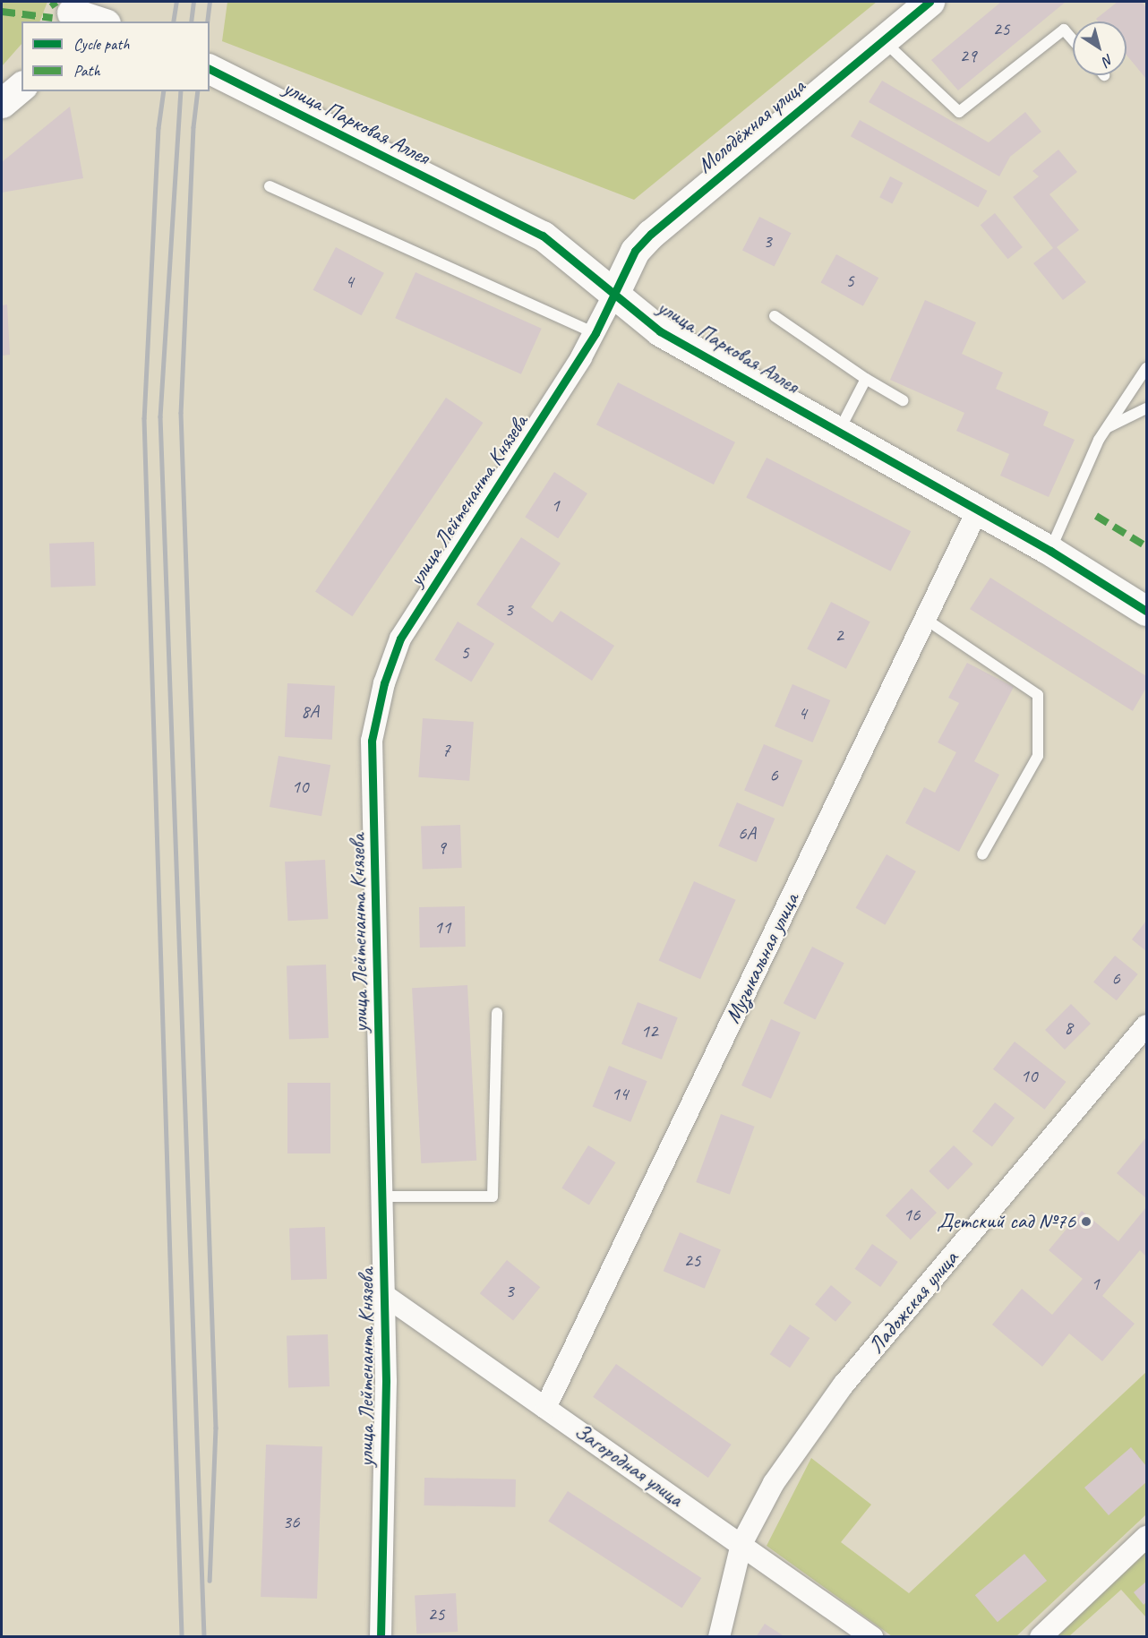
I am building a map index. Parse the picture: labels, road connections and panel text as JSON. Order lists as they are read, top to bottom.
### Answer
{
  "streets": {
    "street": [
      "улица Парковая Аллея",
      "Молодёжная улица",
      "улица Лейтенанта Князева",
      "Музыкальная улица",
      "Ладожская улица",
      "Загородная улица"
    ]
  },
  "crossings": [
    ["улица Парковая Аллея", "Молодёжная улица"],
    ["улица Парковая Аллея", "улица Лейтенанта Князева"],
    ["улица Парковая Аллея", "Музыкальная улица"],
    ["Молодёжная улица", "улица Лейтенанта Князева"],
    ["улица Лейтенанта Князева", "Загородная улица"],
    ["Музыкальная улица", "Загородная улица"],
    ["Ладожская улица", "Загородная улица"]
  ],
  "places": ["Детский сад №76"],
  "house_numbers": [
    "25",
    "29",
    "3",
    "5",
    "4",
    "1",
    "3",
    "2",
    "5",
    "8А",
    "4",
    "7",
    "6",
    "10",
    "6А",
    "9",
    "11",
    "6",
    "8",
    "12",
    "10",
    "14",
    "16",
    "25",
    "1",
    "3",
    "36",
    "25"
  ],
  "legend": ["Cycle path", "Path"],
  "north": "bottom right"
}
